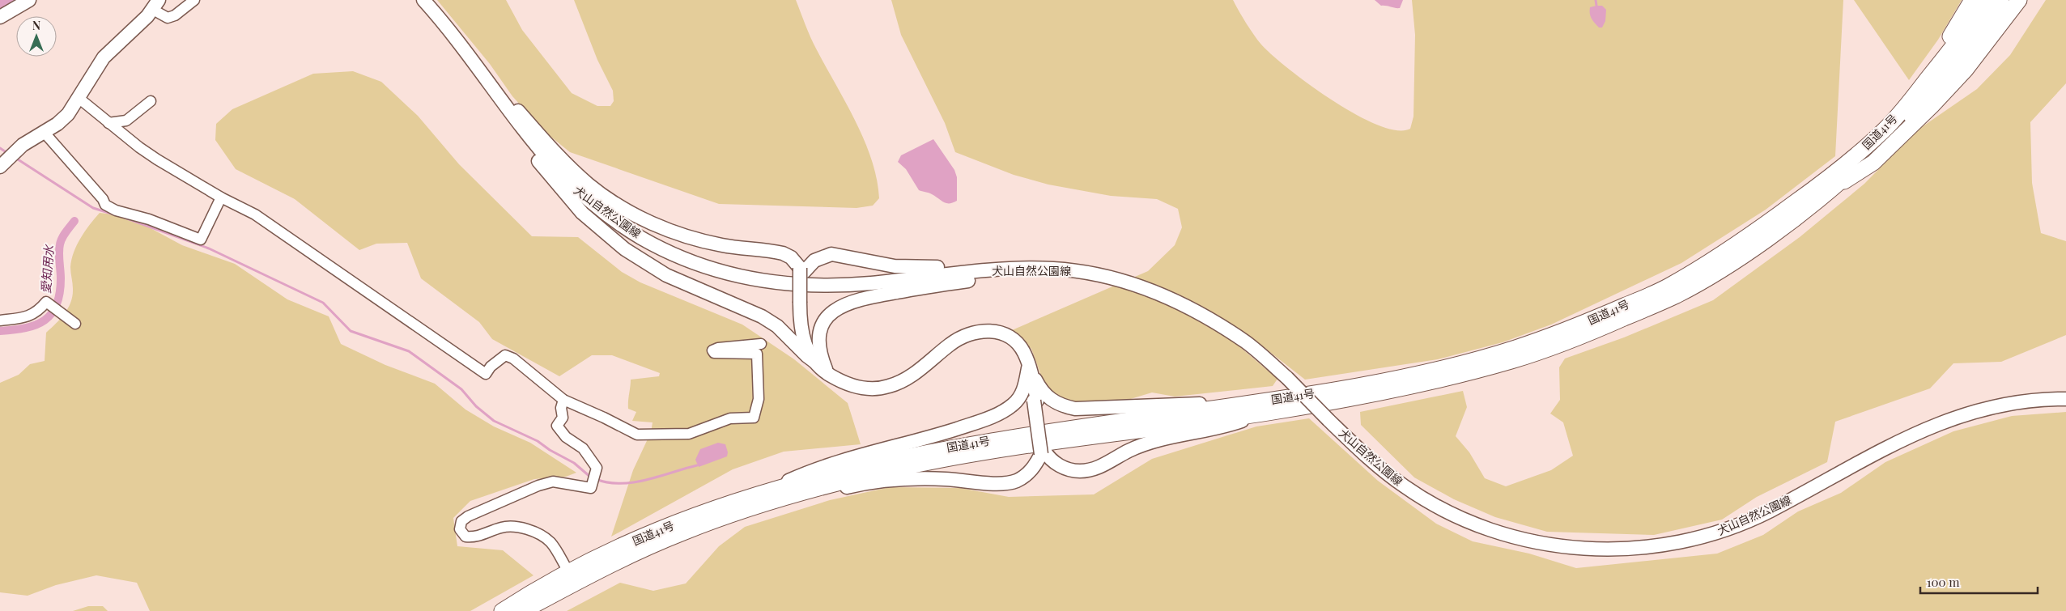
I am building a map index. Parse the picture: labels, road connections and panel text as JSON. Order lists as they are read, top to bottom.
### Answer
{
  "streets": {
    "highway": ["国道41号"],
    "main road": ["犬山自然公園線"]
  },
  "water": ["愛知用水"],
  "scale_bar": "100 m",
  "north": "top"
}
